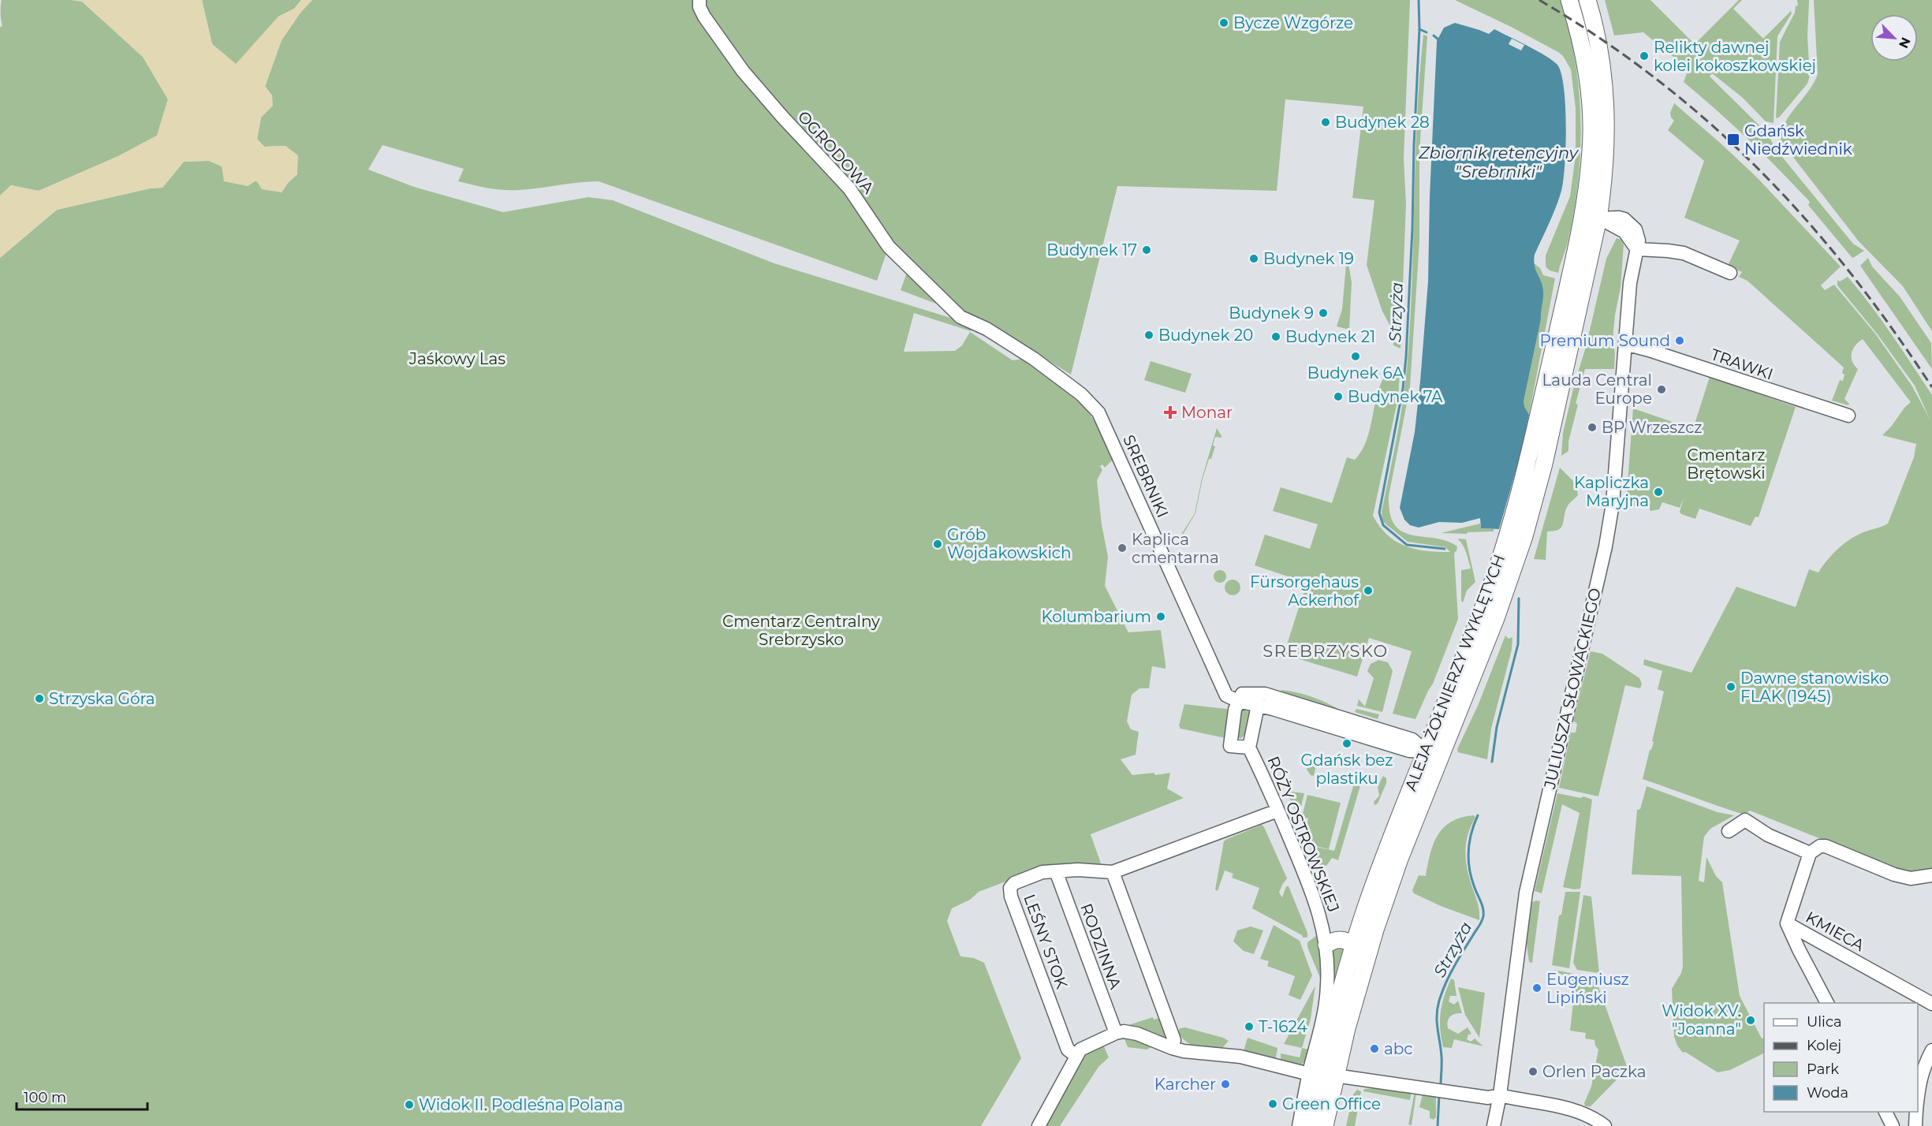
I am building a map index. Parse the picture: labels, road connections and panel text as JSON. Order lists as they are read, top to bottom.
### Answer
{
  "streets": {
    "main road": ["ALEJA ŻOŁNIERZY WYKLĘTYCH"],
    "street": [
      "OGRODOWA",
      "TRAWKI",
      "SREBRNIKI",
      "JULIUSZA SŁOWACKIEGO",
      "RÓŻY OSTROWSKIEJ",
      "KMIECA",
      "LEŚNY STOK",
      "RODZINNA"
    ]
  },
  "crossings": [
    ["OGRODOWA", "SREBRNIKI"],
    ["TRAWKI", "JULIUSZA SŁOWACKIEGO"],
    ["RÓŻY OSTROWSKIEJ", "LEŚNY STOK"],
    ["LEŚNY STOK", "RODZINNA"]
  ],
  "districts": ["SREBRZYSKO"],
  "water": ["Zbiornik retencyjny \"Srebrniki\"", "Strzyża"],
  "parks": ["Jaśkowy Las", "Cmentarz Brętowski", "Cmentarz Centralny Srebrzysko"],
  "places": {
    "other": [
      "Bycze Wzgórze",
      "Relikty dawnej kolei kokoszkowskiej",
      "Budynek 28",
      "Budynek 17",
      "Budynek 19",
      "Budynek 9",
      "Budynek 20",
      "Budynek 21",
      "Premium Sound",
      "Budynek 6A",
      "Lauda Central Europe",
      "Budynek 7A",
      "BP Wrzeszcz",
      "Kapliczka Maryjna",
      "Grób Wojdakowskich",
      "Kaplica cmentarna",
      "Fürsorgehaus Ackerhof",
      "Kolumbarium",
      "Dawne stanowisko FLAK (1945)",
      "Strzyska Góra",
      "Gdańsk bez plastiku",
      "Eugeniusz Lipiński",
      "Widok XV. \"Joanna\"",
      "T-1624",
      "abc",
      "Orlen Paczka",
      "Karcher",
      "Green Office",
      "Widok II. Podleśna Polana"
    ],
    "transit": ["Gdańsk Niedźwiednik"],
    "health": ["Monar"]
  },
  "legend": [
    "Ulica",
    "Kolej",
    "Park",
    "Woda"
  ],
  "scale_bar": "100 m",
  "north": "bottom right"
}
